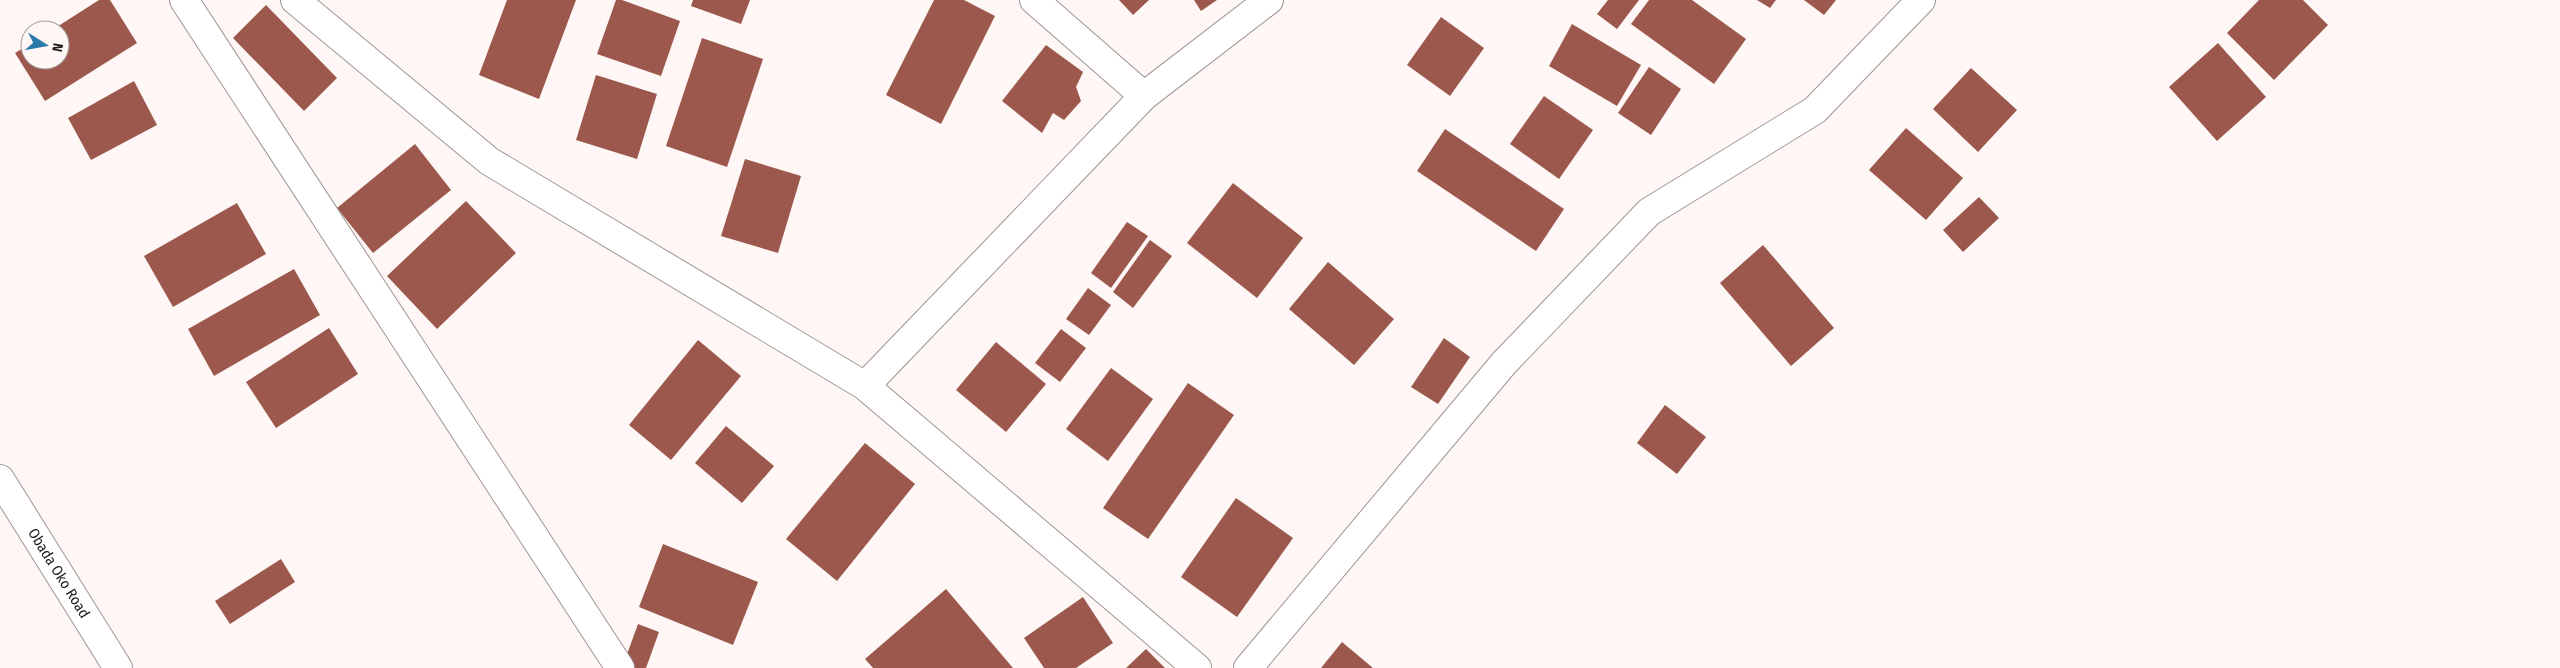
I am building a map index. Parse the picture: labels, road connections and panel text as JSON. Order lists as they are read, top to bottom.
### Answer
{
  "streets": {
    "street": ["Obada Oko Road"]
  },
  "north": "right"
}
